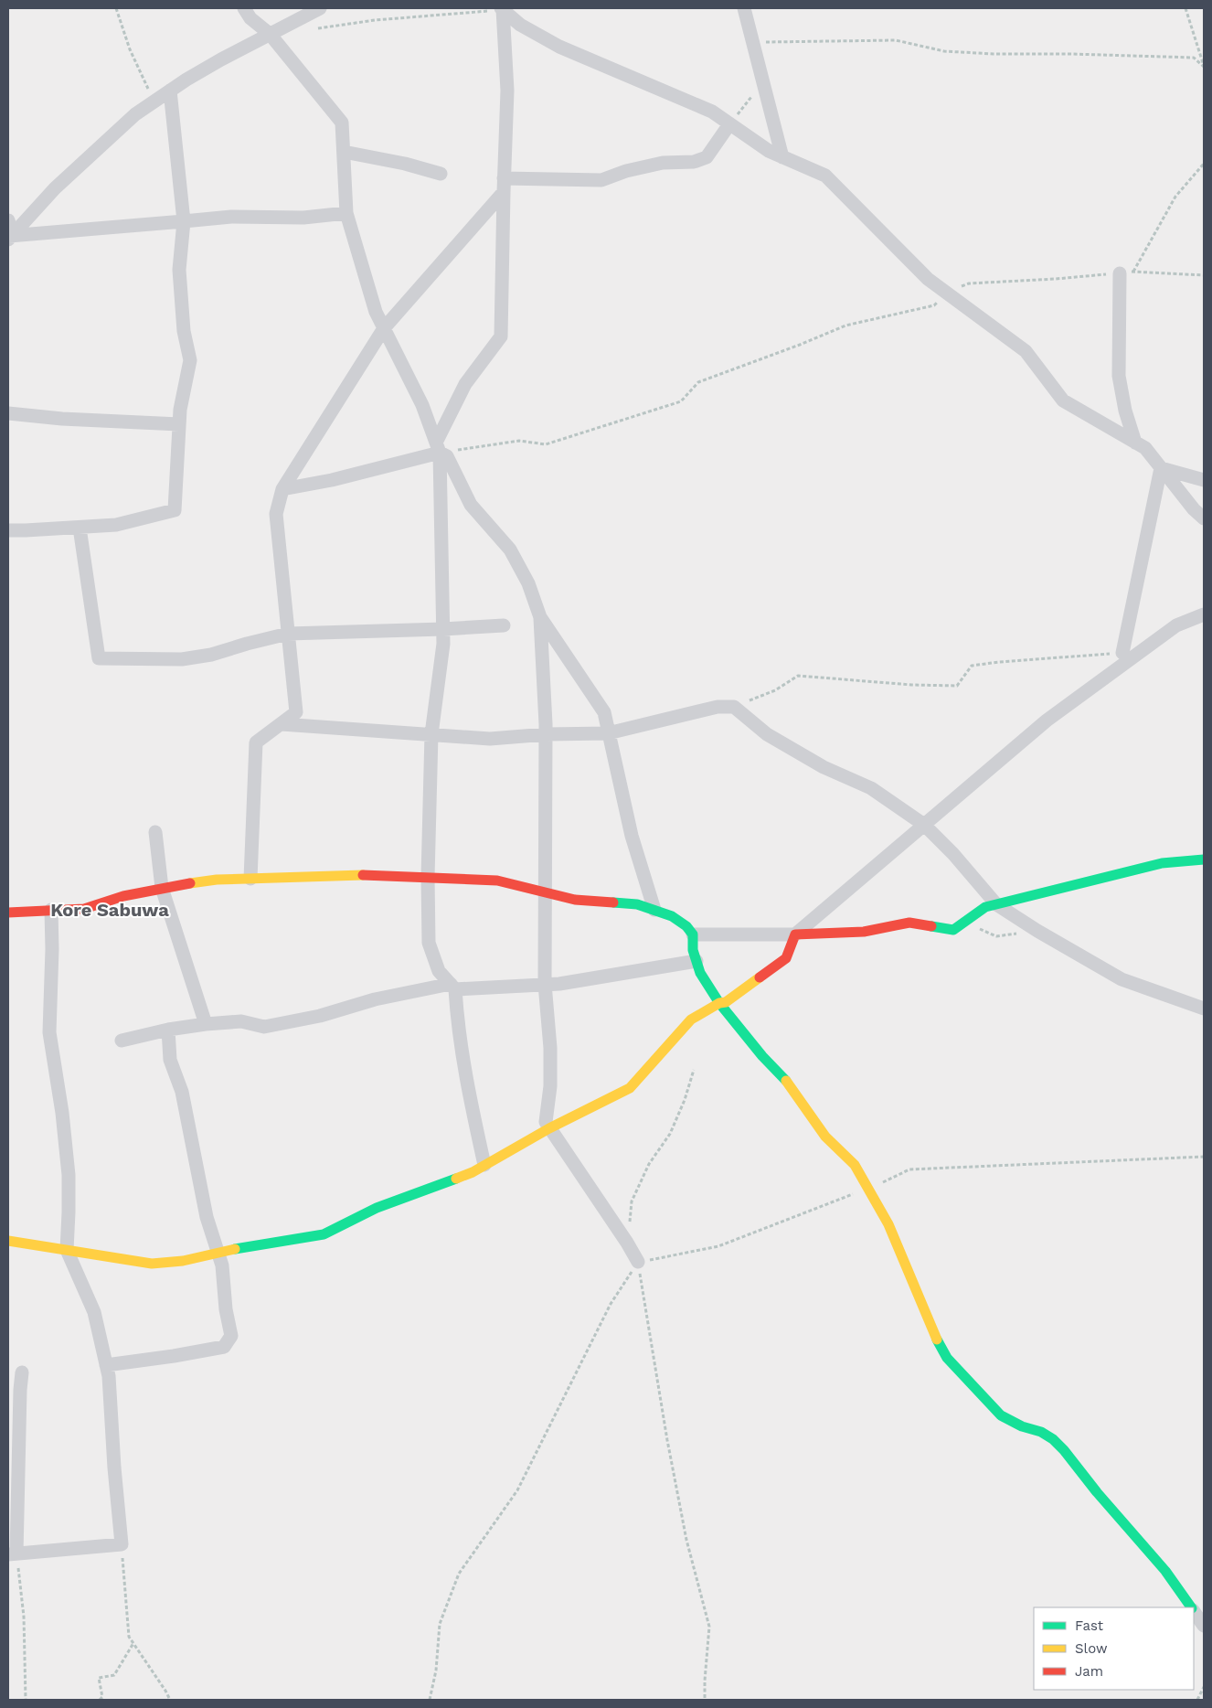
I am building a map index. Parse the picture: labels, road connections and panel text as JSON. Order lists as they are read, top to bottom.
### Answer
{
  "districts": ["Kore Sabuwa"],
  "legend": ["Fast", "Slow", "Jam"]
}
